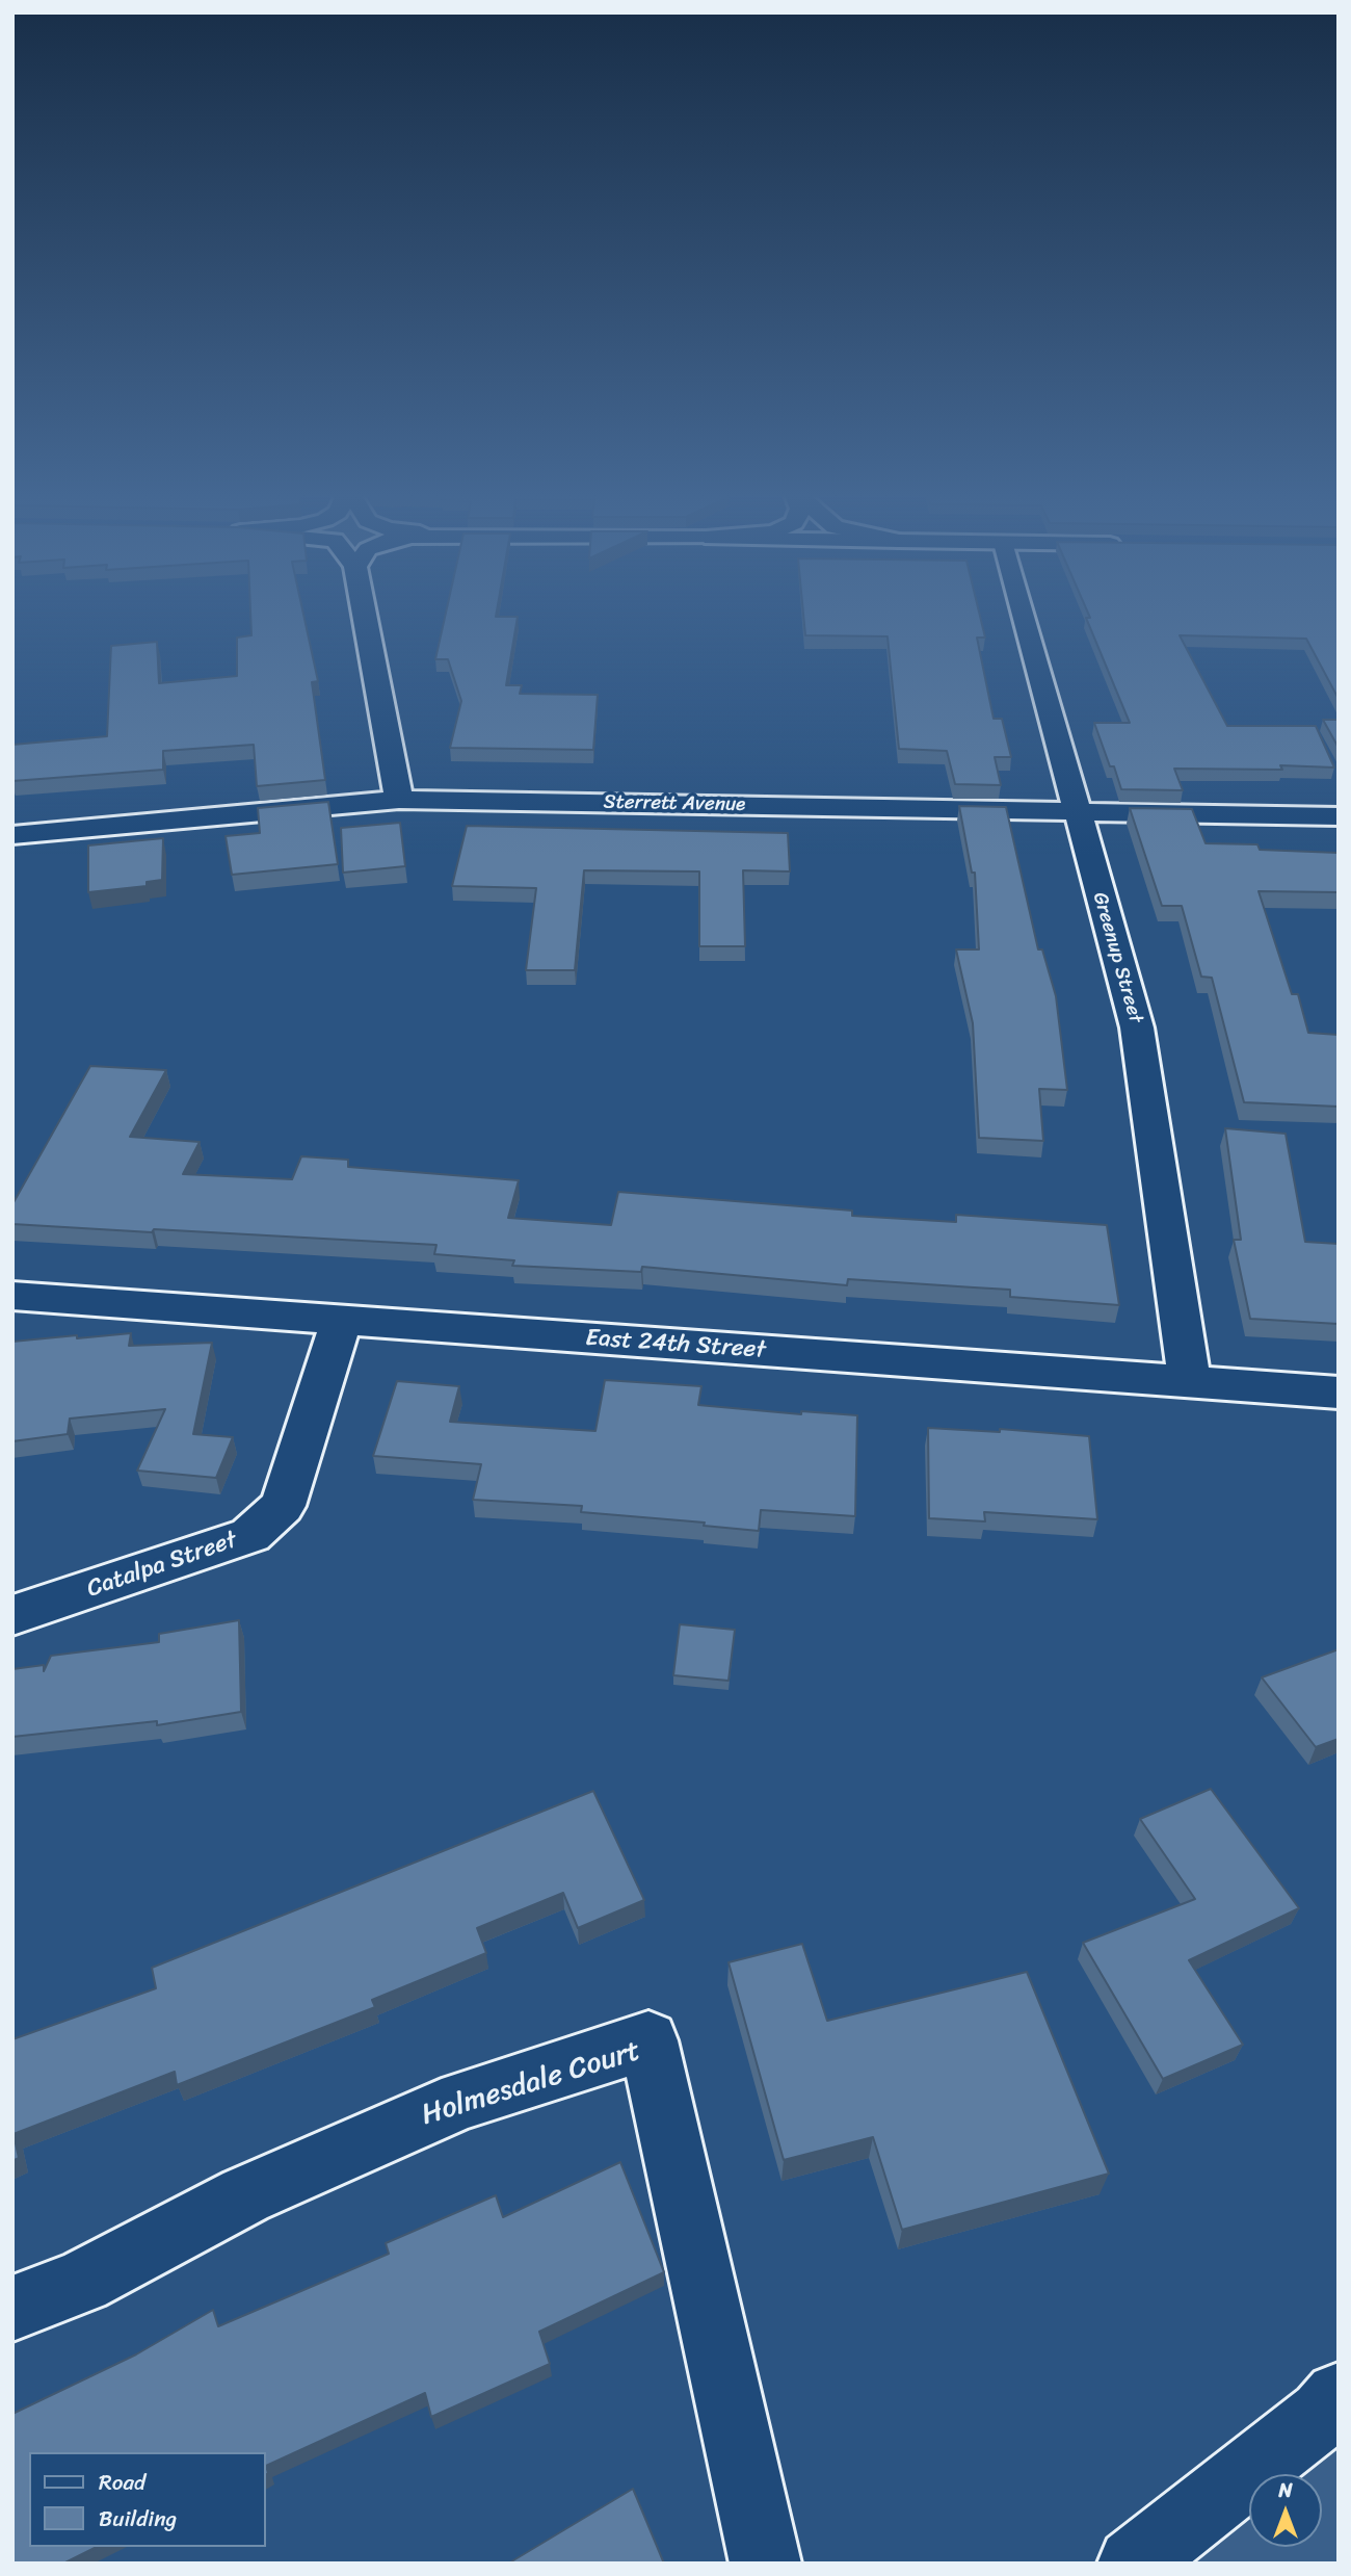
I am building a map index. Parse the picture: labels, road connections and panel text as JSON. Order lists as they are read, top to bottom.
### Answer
{
  "streets": {
    "street": [
      "Sterrett Avenue",
      "Greenup Street",
      "East 24th Street",
      "Catalpa Street",
      "Holmesdale Court"
    ]
  },
  "crossings": [
    ["Sterrett Avenue", "Greenup Street"],
    ["Greenup Street", "East 24th Street"],
    ["East 24th Street", "Catalpa Street"]
  ],
  "legend": ["Road", "Building"],
  "north": "top"
}
